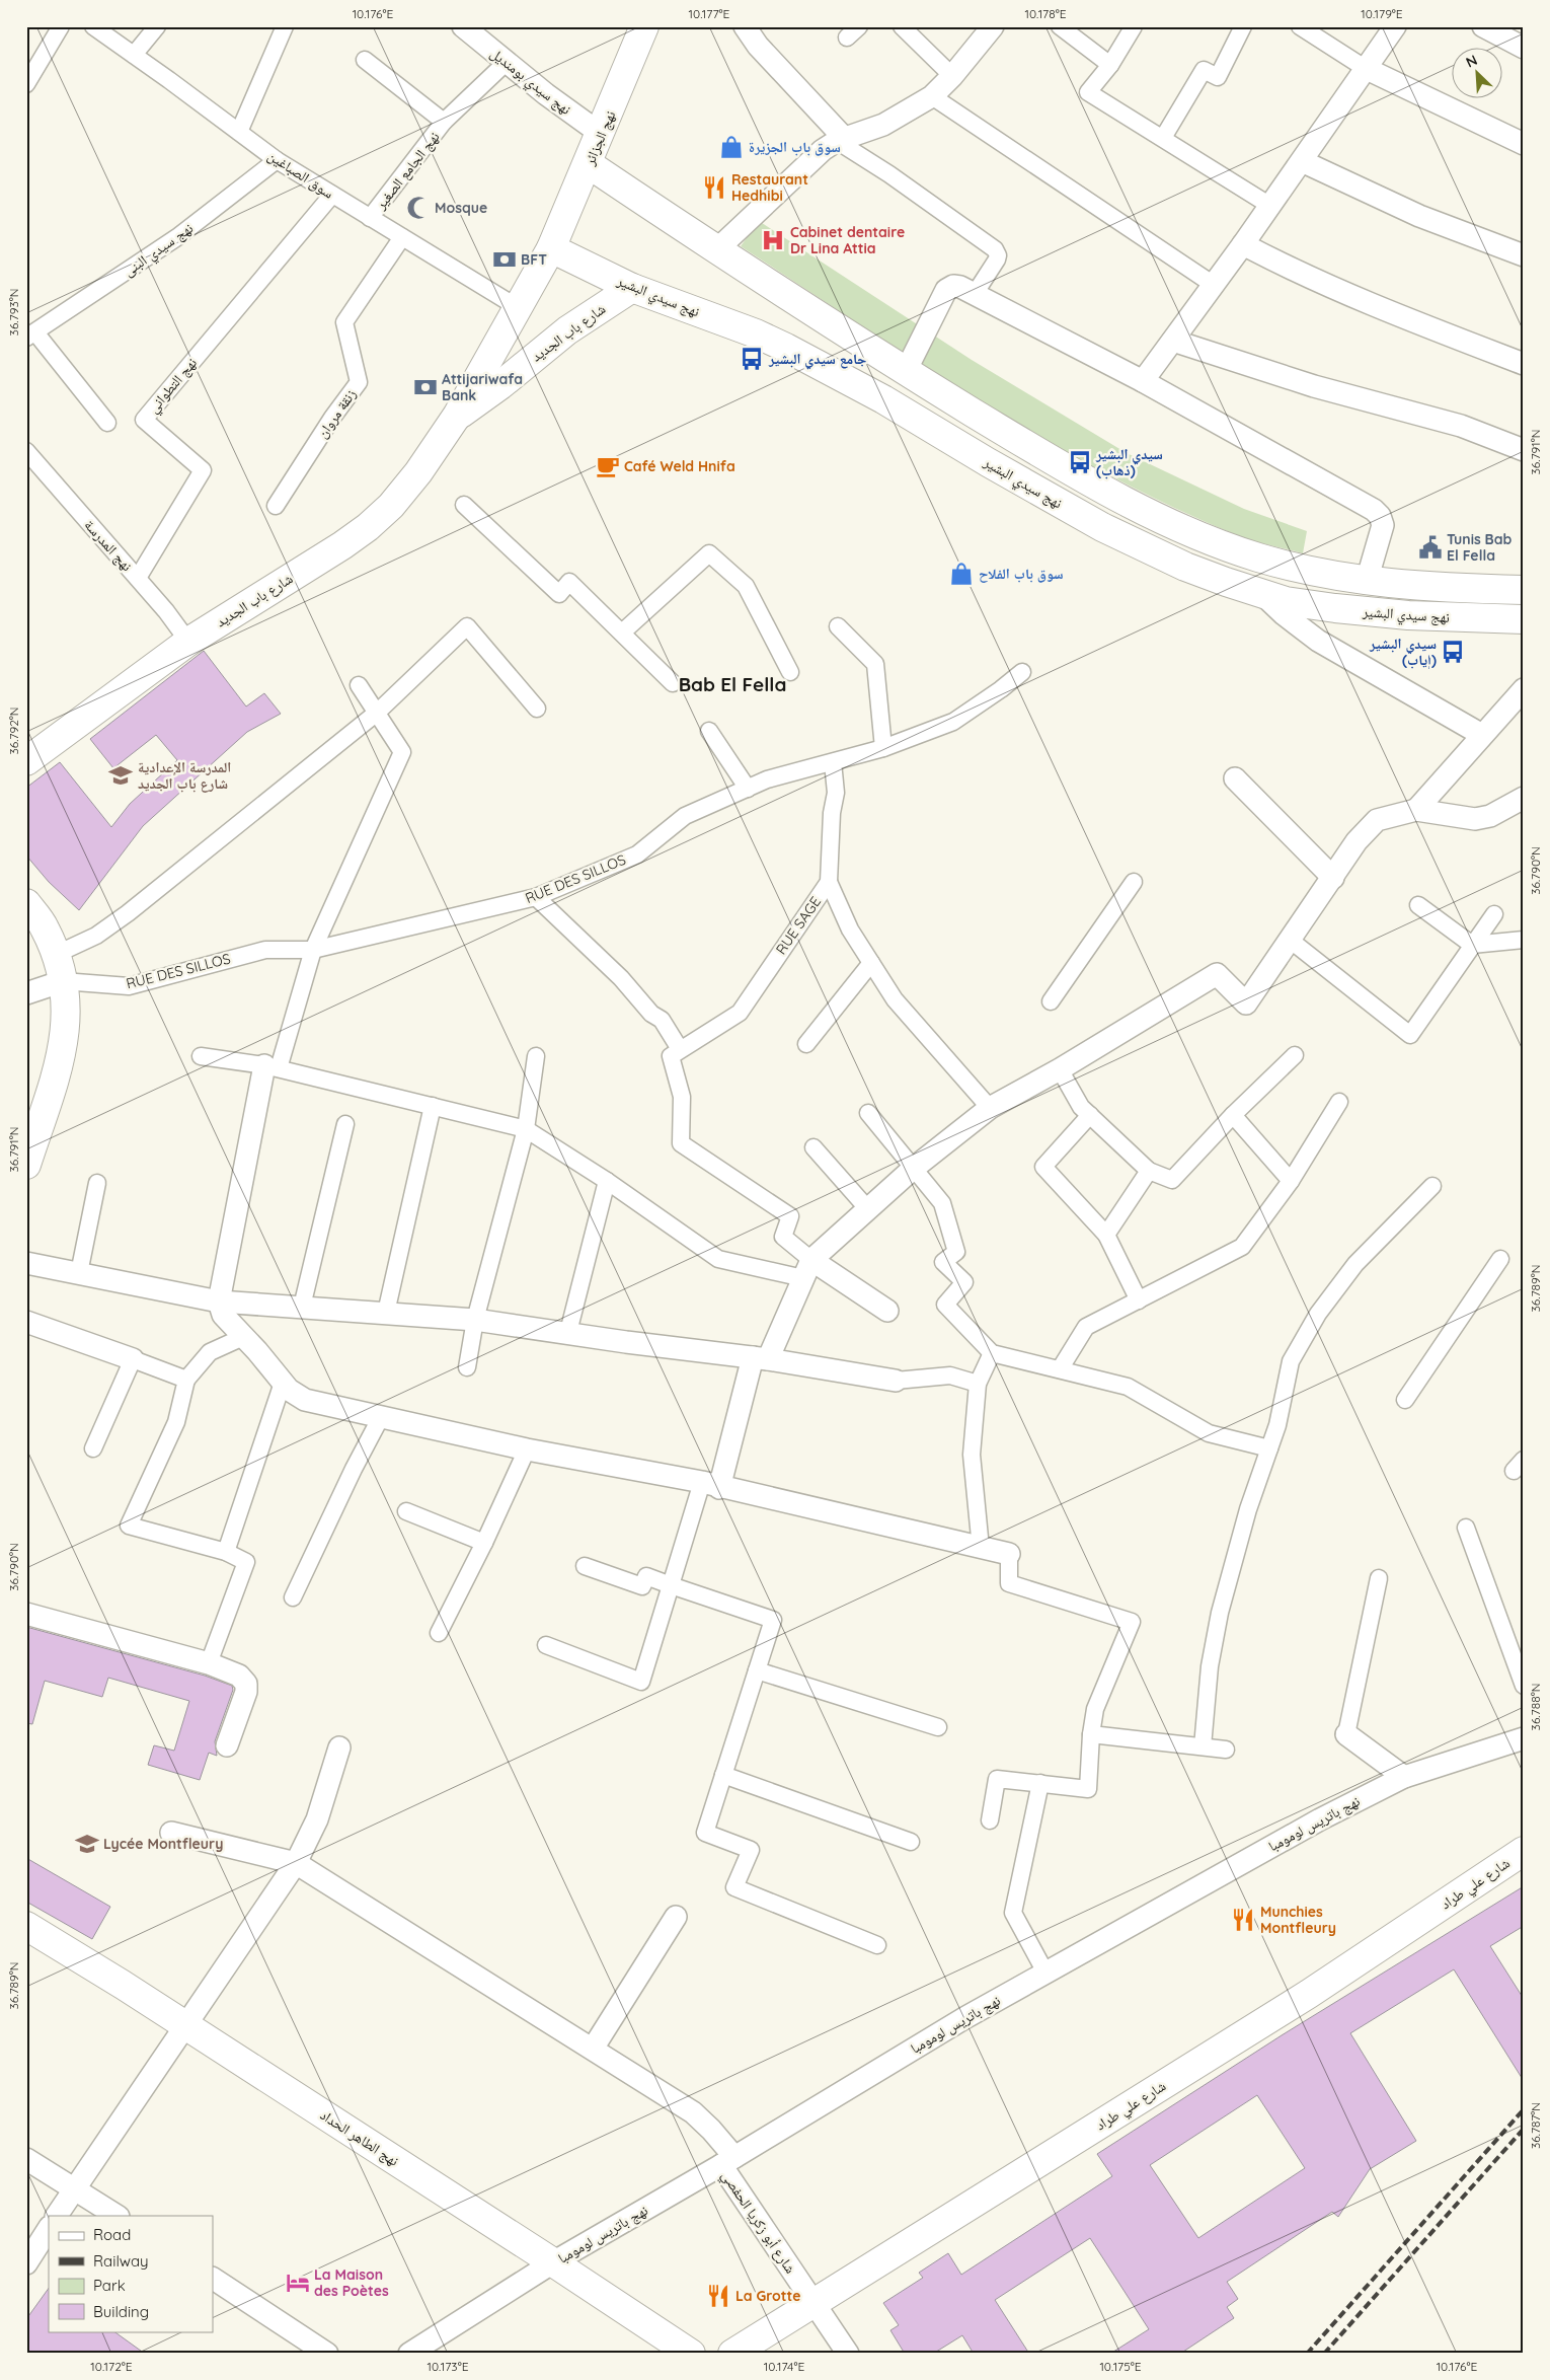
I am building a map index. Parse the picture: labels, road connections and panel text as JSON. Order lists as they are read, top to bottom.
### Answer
{
  "streets": {
    "main road": [
      "نهج الجزائر",
      "نهج سيدي البشير",
      "شارع باب الجديد",
      "شارع علي طراد",
      "نهج الطاهر الحداد"
    ],
    "street": [
      "نهج سيدي بومنديل",
      "نهج الجامع الصغير",
      "سوق الصباغين",
      "نهج سيدي البنى",
      "نهج التطواني",
      "زنقة مروان",
      "نهج المدرسة",
      "RUE DES SILLOS",
      "RUE SAGE",
      "نهج باتريس لومومبا",
      "شارع أبو زكريا الحفصي"
    ]
  },
  "crossings": [
    ["نهج سيدي بومنديل", "نهج الجزائر"],
    ["نهج سيدي بومنديل", "نهج الجامع الصغير"],
    ["نهج الجزائر", "نهج سيدي البشير"],
    ["نهج الجزائر", "شارع باب الجديد"],
    ["نهج الجامع الصغير", "سوق الصباغين"],
    ["سوق الصباغين", "نهج سيدي البنى"],
    ["سوق الصباغين", "شارع باب الجديد"],
    ["سوق الصباغين", "نهج التطواني"],
    ["سوق الصباغين", "زنقة مروان"],
    ["نهج سيدي البشير", "شارع باب الجديد"],
    ["شارع باب الجديد", "نهج المدرسة"],
    ["نهج التطواني", "نهج المدرسة"],
    ["RUE DES SILLOS", "RUE SAGE"],
    ["نهج باتريس لومومبا", "نهج الطاهر الحداد"],
    ["نهج باتريس لومومبا", "شارع أبو زكريا الحفصي"],
    ["شارع علي طراد", "شارع أبو زكريا الحفصي"]
  ],
  "districts": ["Bab El Fella"],
  "places": {
    "shop": ["سوق باب الجزيرة", "سوق باب الفلاح"],
    "restaurant": ["Restaurant Hedhibi", "Munchies Montfleury", "La Grotte"],
    "mosque": ["Mosque"],
    "hospital": ["Cabinet dentaire Dr Lina Attia"],
    "bank": ["BFT", "Attijariwafa Bank"],
    "bus stop": ["جامع سيدي البشير", "سيدي البشير (ذهاب)", "سيدي البشير (إياب)"],
    "cafe": ["Café Weld Hnifa"],
    "public building": ["Tunis Bab El Fella"],
    "school or university": ["المدرسة الإعدادية شارع باب الجديد", "Lycée Montfleury"],
    "hotel": ["La Maison des Poètes"]
  },
  "legend": [
    "Road",
    "Railway",
    "Park",
    "Building"
  ],
  "north": "top left",
  "coordinates": [
    "10.176°E",
    "10.177°E",
    "10.178°E",
    "10.179°E",
    "36.793°N",
    "36.791°N",
    "36.792°N",
    "36.790°N",
    "36.789°N",
    "36.788°N",
    "36.787°N",
    "10.172°E",
    "10.173°E",
    "10.174°E",
    "10.175°E"
  ]
}
